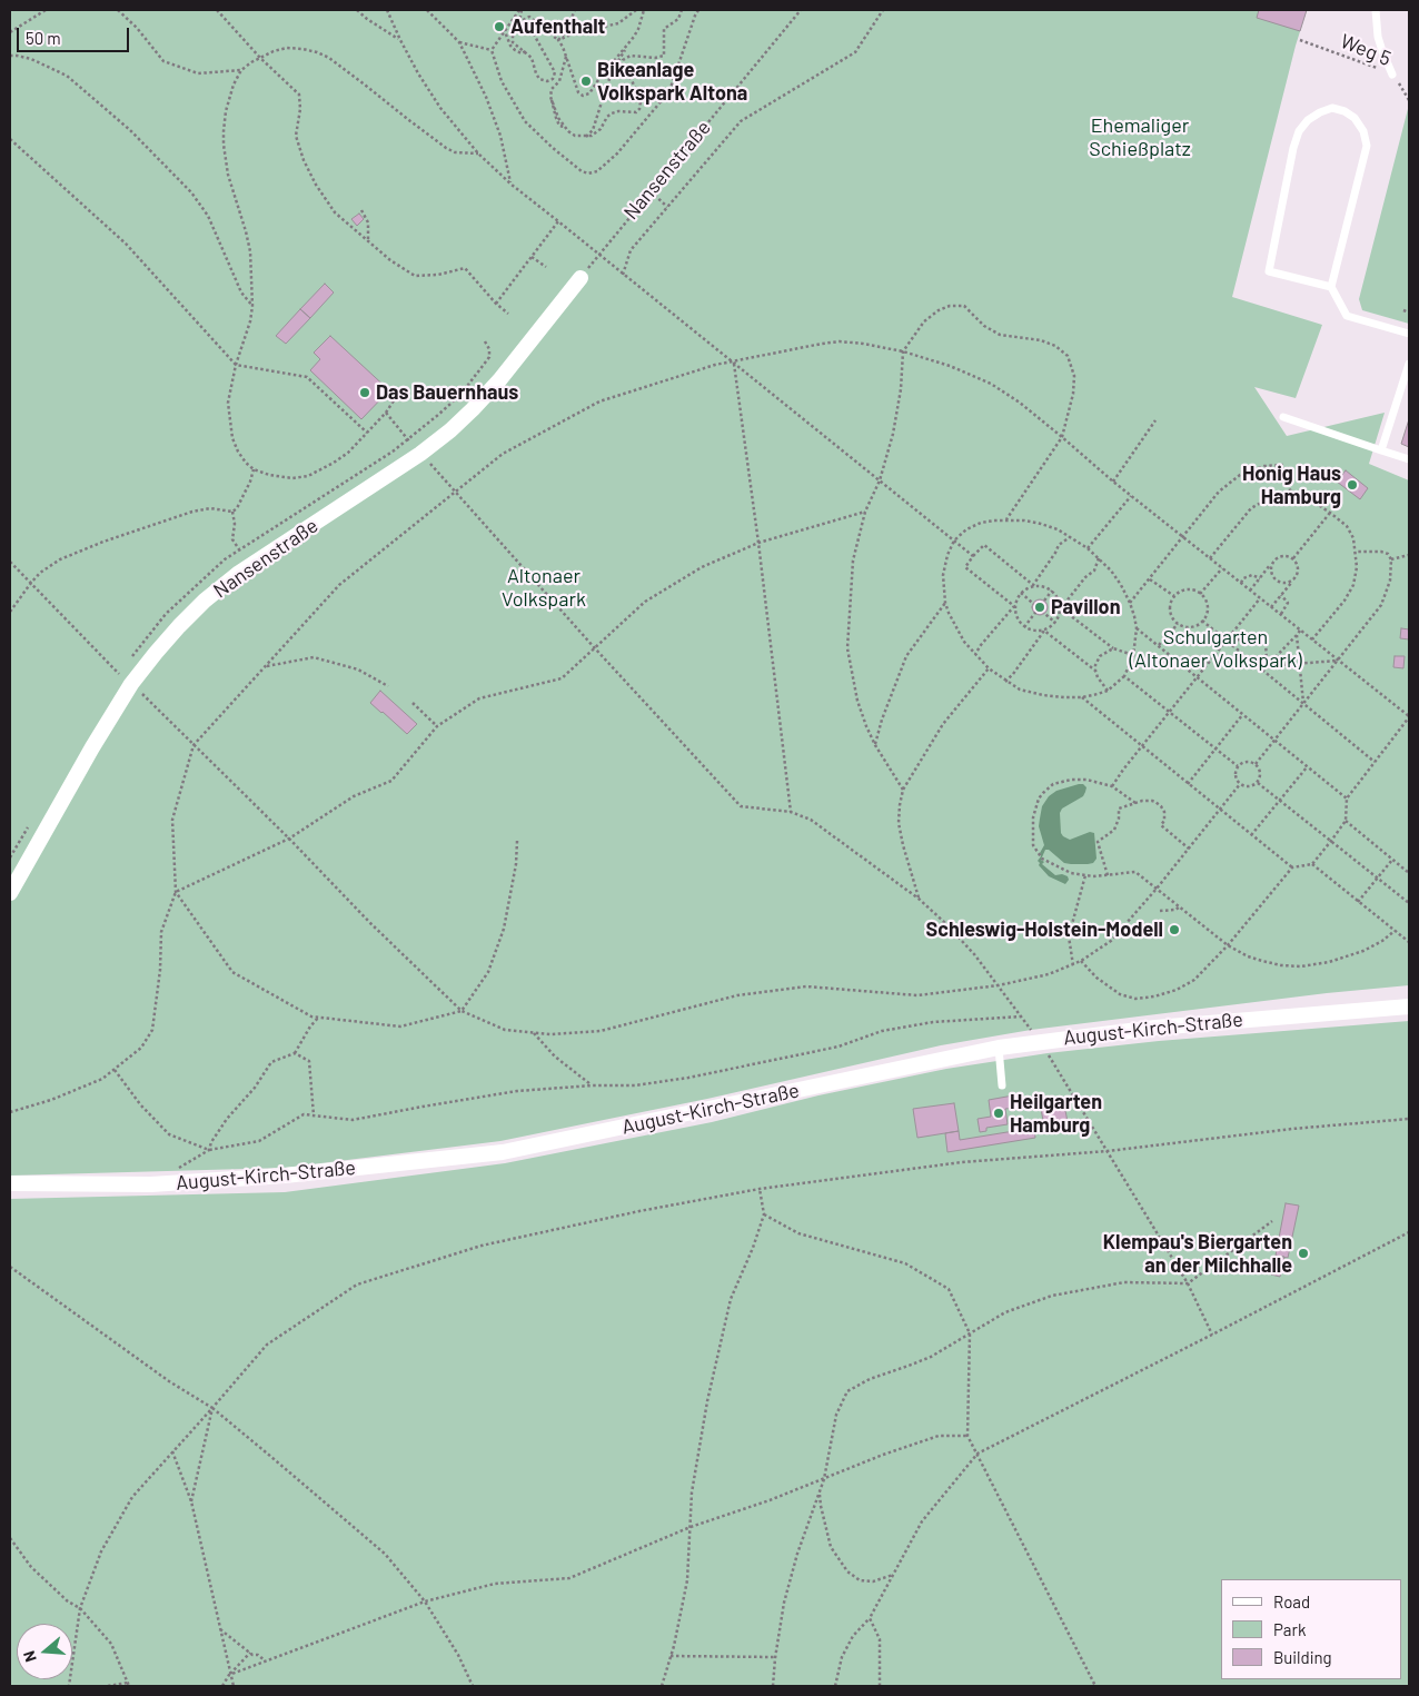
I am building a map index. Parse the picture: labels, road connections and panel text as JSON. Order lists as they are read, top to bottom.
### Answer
{
  "streets": {
    "street": ["Nansenstraße", "August-Kirch-Straße"],
    "path": ["Weg 5"]
  },
  "parks": ["Ehemaliger Schießplatz", "Altonaer Volkspark", "Schulgarten (Altonaer Volkspark)"],
  "places": [
    "Aufenthalt",
    "Bikeanlage Volkspark Altona",
    "Das Bauernhaus",
    "Honig Haus Hamburg",
    "Pavillon",
    "Schleswig-Holstein-Modell",
    "Heilgarten Hamburg",
    "Klempau's Biergarten an der Milchhalle"
  ],
  "legend": ["Road", "Park", "Building"],
  "scale_bar": "50 m",
  "north": "left"
}
